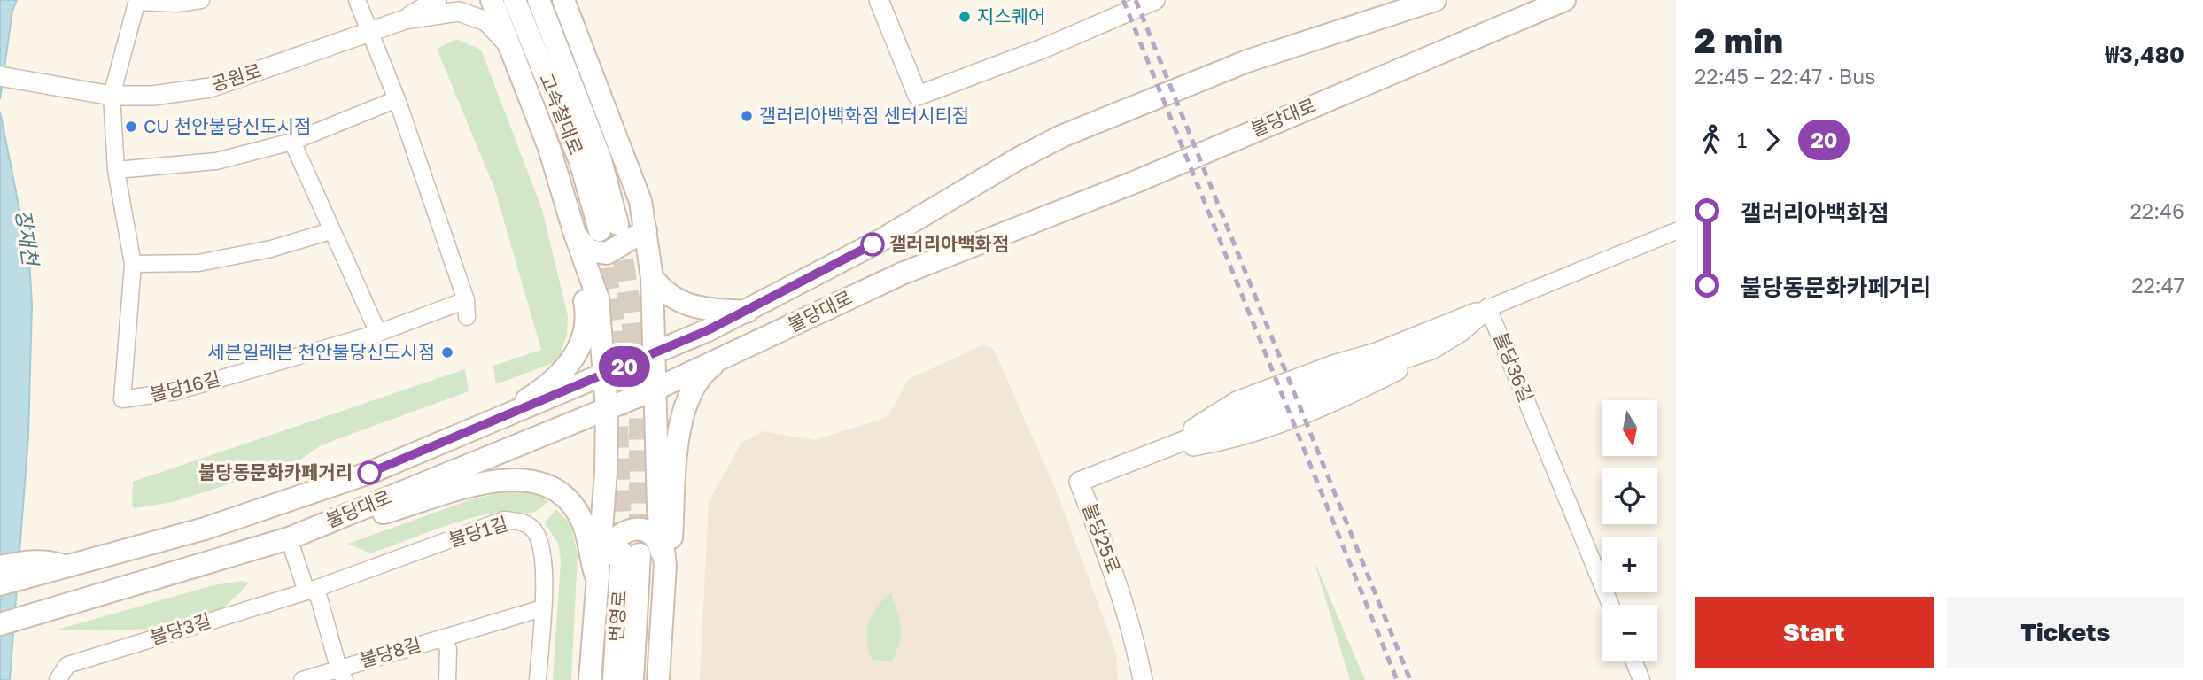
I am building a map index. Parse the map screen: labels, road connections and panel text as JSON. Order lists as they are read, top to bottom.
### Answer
{
  "streets": {
    "main road": ["고속철대로", "불당대로", "번영로"],
    "street": [
      "공원로",
      "불당36길",
      "불당16길",
      "불당1길",
      "불당25로",
      "불당3길",
      "불당8길"
    ]
  },
  "crossings": [
    ["공원로", "불당16길"],
    ["불당1길", "불당3길"],
    ["불당1길", "불당8길"]
  ],
  "water": ["장재천"],
  "places": [
    "지스퀘어",
    "갤러리아백화점 센터시티점",
    "CU 천안불당신도시점",
    "갤러리아백화점",
    "세븐일레븐 천안불당신도시점",
    "불당동문화카페거리"
  ],
  "lines": ["bus line 20"],
  "north": "bottom",
  "page": {
    "on_map": "20",
    "heading": ["2 min", "22:45 – 22:47 · Bus", "₩3,480"],
    "legs": ["1", "20"],
    "list": [
      {
        "name": "갤러리아백화점",
        "value": "22:46"
      },
      {
        "name": "불당동문화카페거리",
        "value": "22:47"
      }
    ],
    "map_buttons": ["+", "−"],
    "buttons": ["Start", "Tickets"]
  }
}
